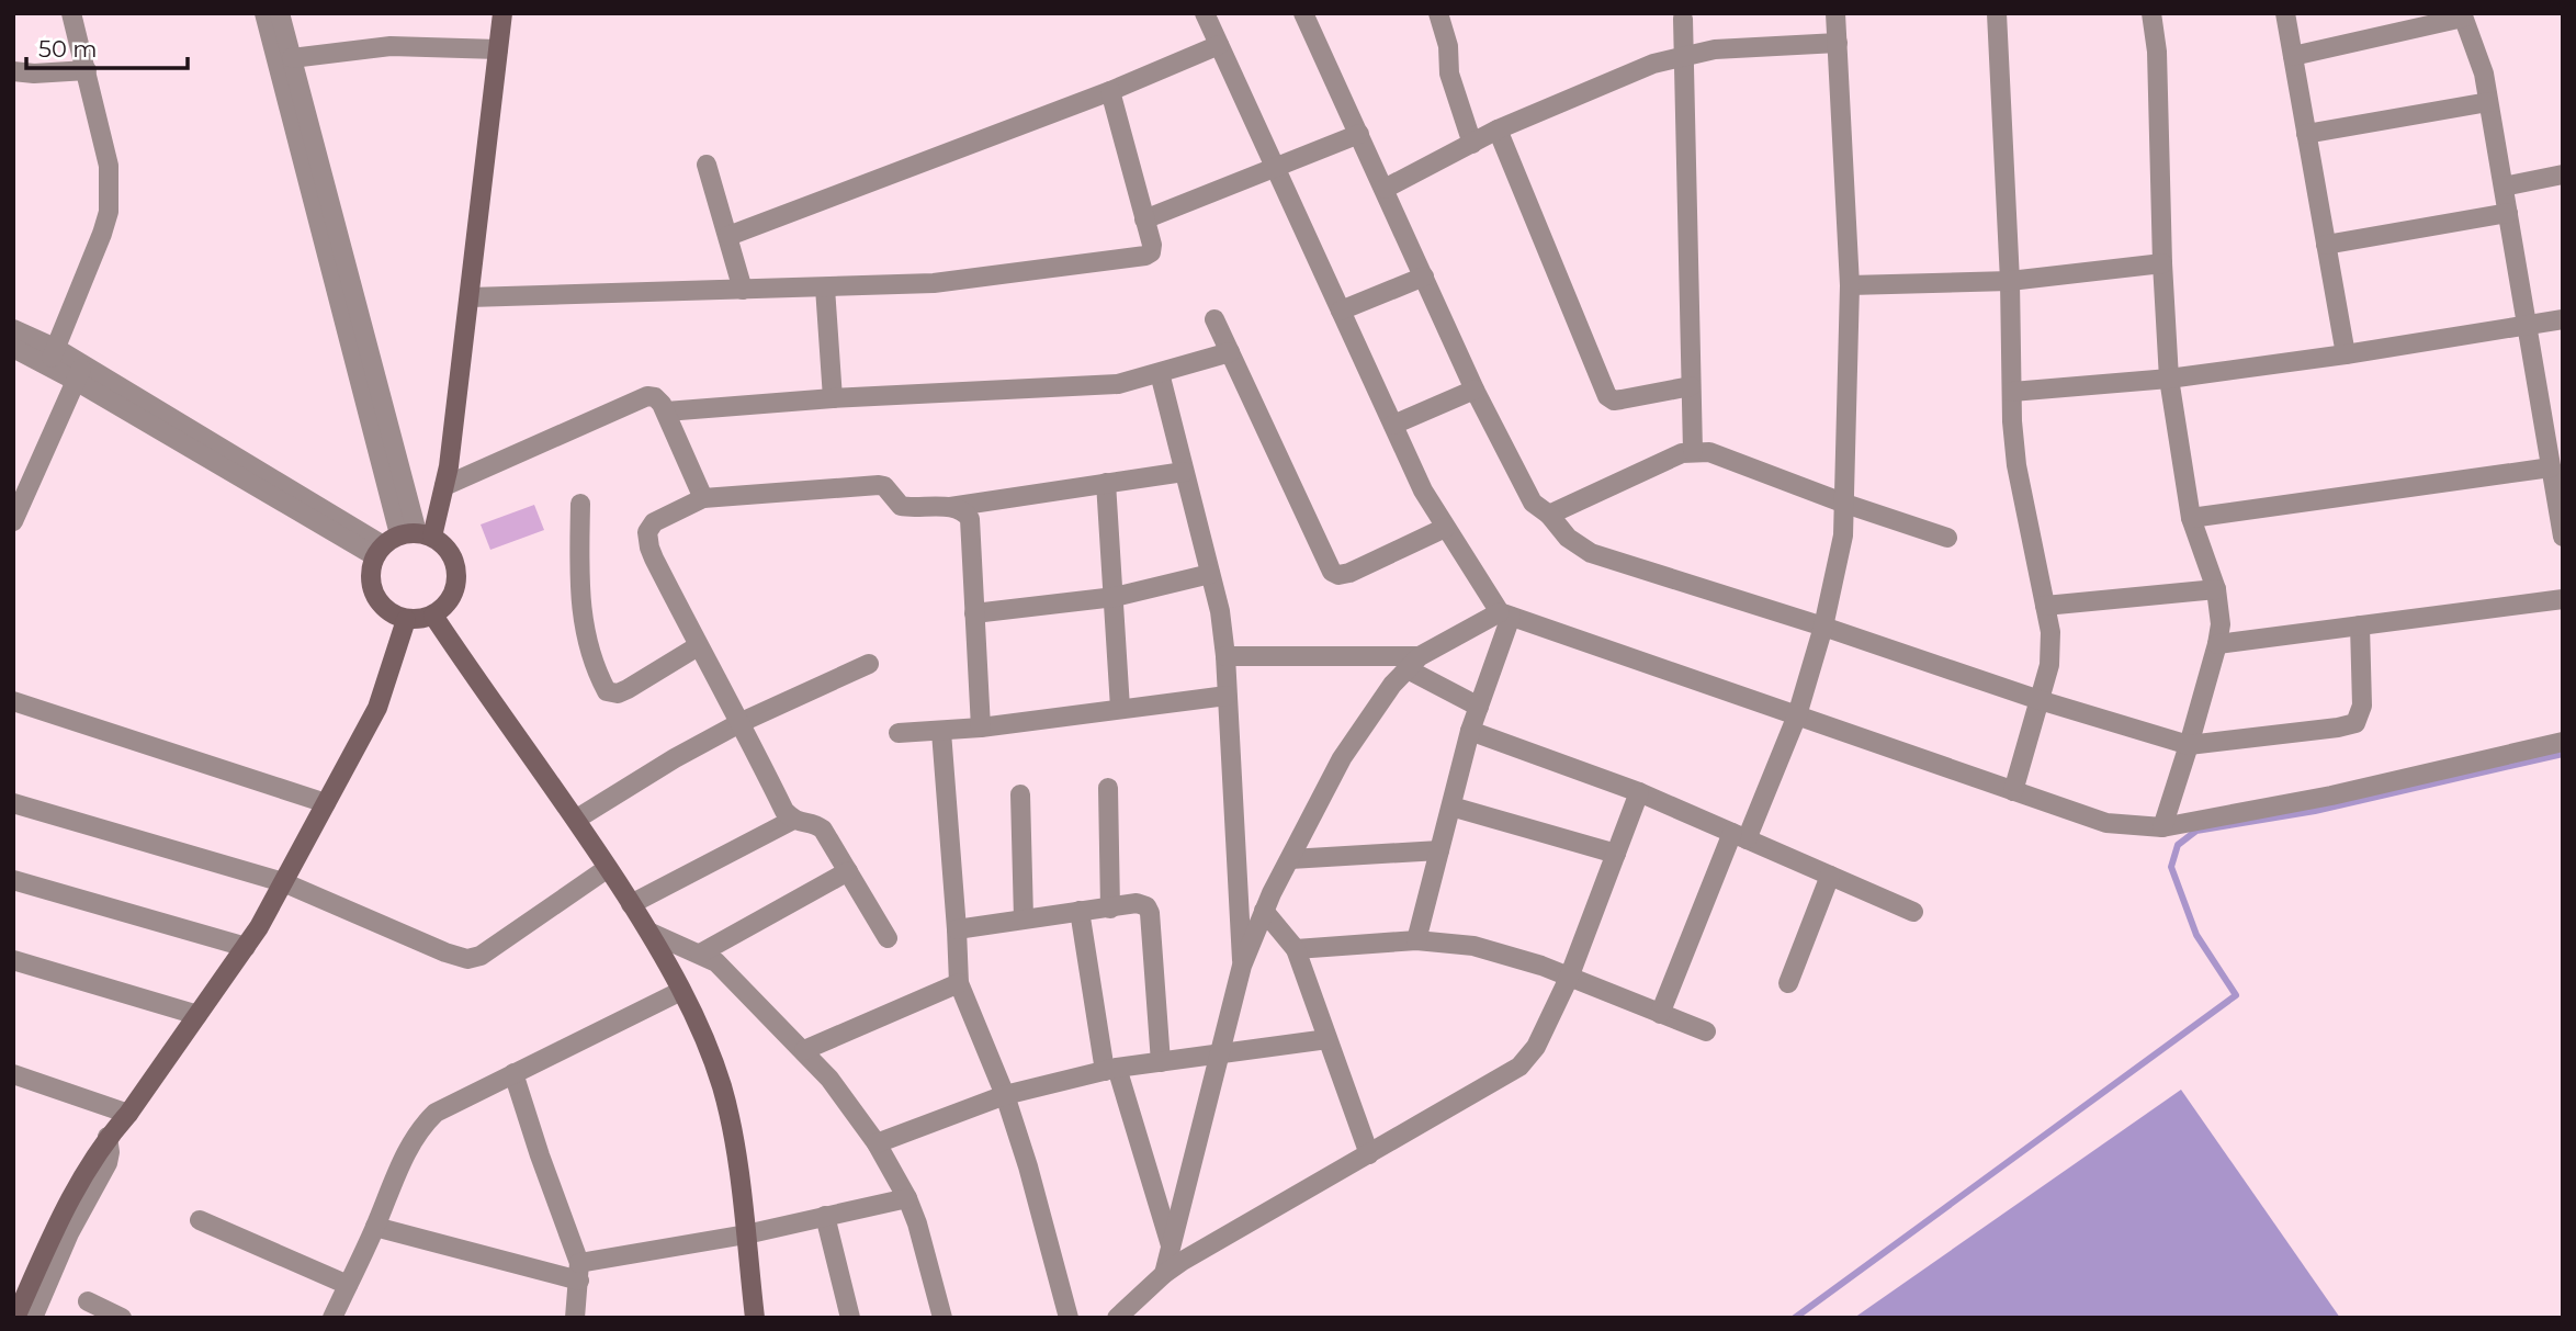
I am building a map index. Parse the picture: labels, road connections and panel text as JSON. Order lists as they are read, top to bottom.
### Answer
{
  "scale_bar": "50 m"
}
